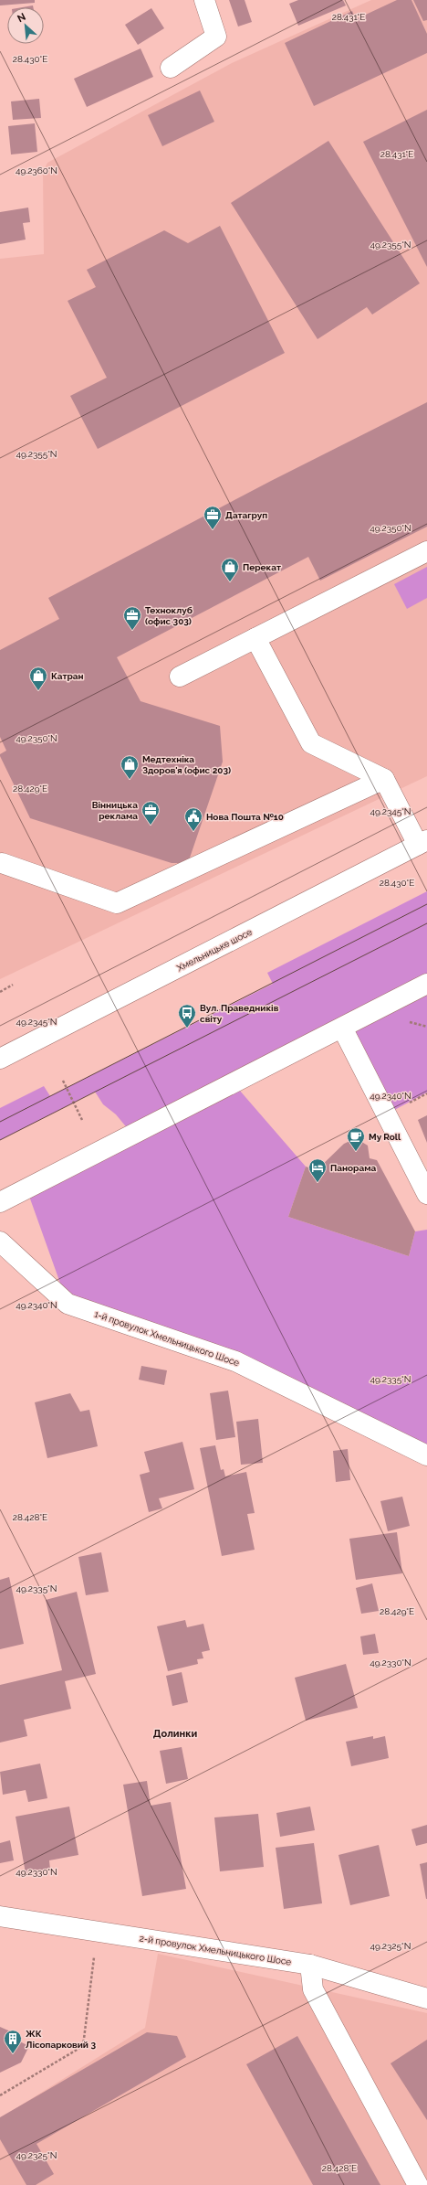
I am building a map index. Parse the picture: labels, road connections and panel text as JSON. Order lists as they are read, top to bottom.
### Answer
{
  "streets": {
    "street": ["Хмельницьке шосе", "1-й провулок Хмельницького Шосе", "2-й провулок Хмельницького Шосе"]
  },
  "districts": ["Долинки"],
  "places": {
    "office": ["Датагруп", "Техноклуб (офис 303)", "Вінницька реклама"],
    "shop": ["Перекат", "Катран", "Медтехніка Здоров'я (офис 203)"],
    "public building": ["Нова Пошта №10"],
    "bus stop": ["Вул. Праведників світу"],
    "cafe": ["My Roll"],
    "hotel": ["Панорама"],
    "building": ["ЖК Лісопарковий 3"]
  },
  "north": "top left",
  "coordinates": [
    "28.431°E",
    "28.430°E",
    "49.2360°N",
    "49.2355°N",
    "49.2350°N",
    "28.429°E",
    "49.2345°N",
    "49.2340°N",
    "49.2335°N",
    "28.428°E",
    "49.2330°N",
    "49.2325°N"
  ]
}
